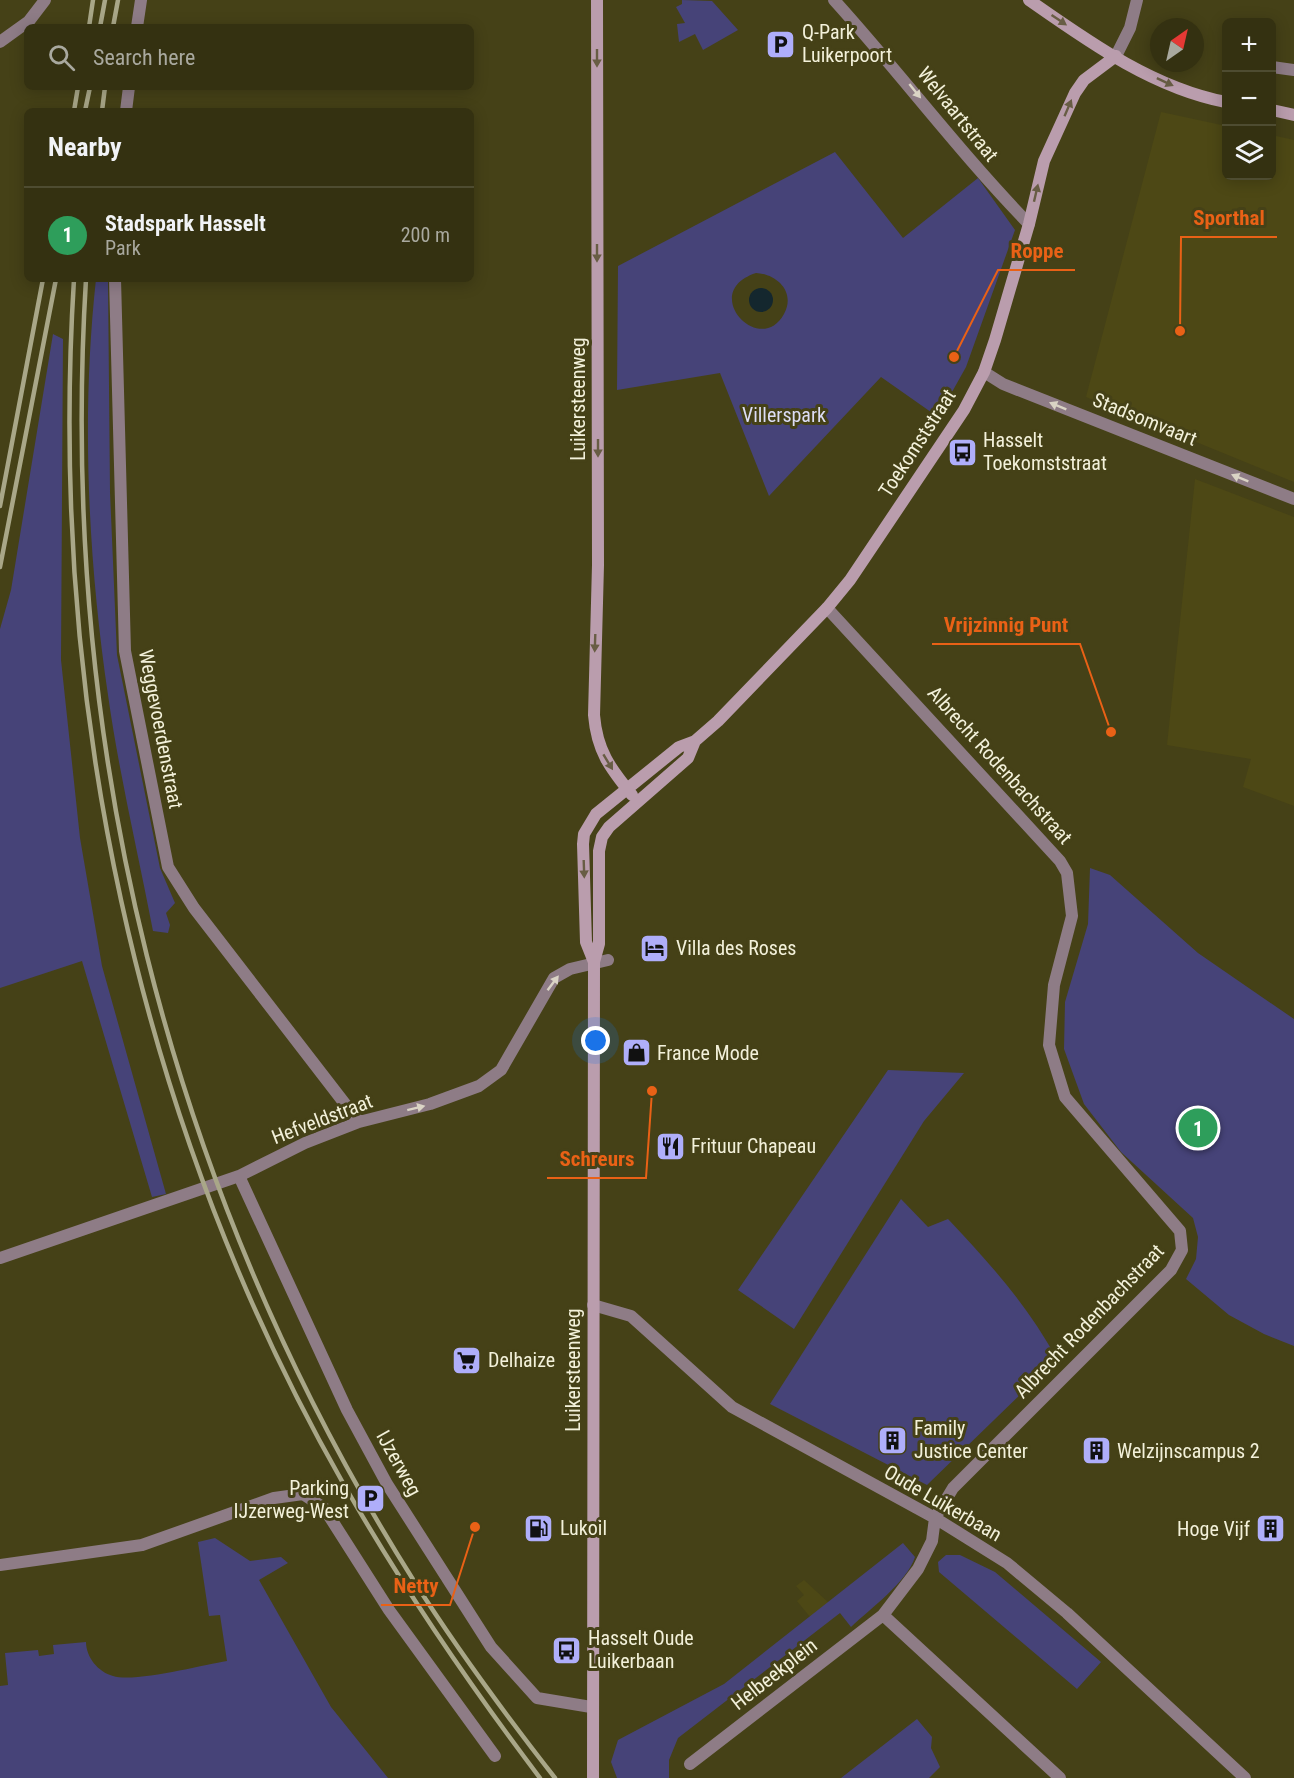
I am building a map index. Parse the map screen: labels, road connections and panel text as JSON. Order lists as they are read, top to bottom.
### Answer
{
  "streets": {
    "main road": ["Luikersteenweg", "Toekomststraat"],
    "street": [
      "Welvaartstraat",
      "Stadsomvaart",
      "Weggevoerdenstraat",
      "Albrecht Rodenbachstraat",
      "Hefveldstraat",
      "IJzerweg",
      "Oude Luikerbaan",
      "Helbeekplein"
    ]
  },
  "crossings": [
    ["Welvaartstraat", "Toekomststraat"],
    ["Luikersteenweg", "Toekomststraat"],
    ["Luikersteenweg", "Hefveldstraat"],
    ["Luikersteenweg", "IJzerweg"],
    ["Luikersteenweg", "Oude Luikerbaan"],
    ["Stadsomvaart", "Toekomststraat"],
    ["Toekomststraat", "Albrecht Rodenbachstraat"],
    ["Weggevoerdenstraat", "Hefveldstraat"],
    ["Albrecht Rodenbachstraat", "Oude Luikerbaan"],
    ["Albrecht Rodenbachstraat", "Helbeekplein"],
    ["Hefveldstraat", "IJzerweg"],
    ["Oude Luikerbaan", "Helbeekplein"]
  ],
  "one_way": [
    "Welvaartstraat",
    "Luikersteenweg",
    "Stadsomvaart",
    "Hefveldstraat"
  ],
  "parks": ["Villerspark"],
  "places": {
    "parking": ["Q-Park Luikerpoort", "Parking IJzerweg-West"],
    "other": [
      "Sporthal",
      "Roppe",
      "Vrijzinnig Punt",
      "Schreurs",
      "Netty"
    ],
    "bus stop": ["Hasselt Toekomststraat", "Hasselt Oude Luikerbaan"],
    "hotel": ["Villa des Roses"],
    "shop": ["France Mode"],
    "restaurant": ["Frituur Chapeau"],
    "supermarket": ["Delhaize"],
    "building": ["Family Justice Center", "Welzijnscampus 2", "Hoge Vijf"],
    "fuel station": ["Lukoil"]
  },
  "north": "top right",
  "page": {
    "map_buttons": ["+", "−"],
    "search": "Search here",
    "heading": "Nearby",
    "list": [
      {
        "mark": "1",
        "name": "Stadspark Hasselt",
        "note": "Park",
        "value": "200 m"
      }
    ],
    "pins": "1"
  }
}
